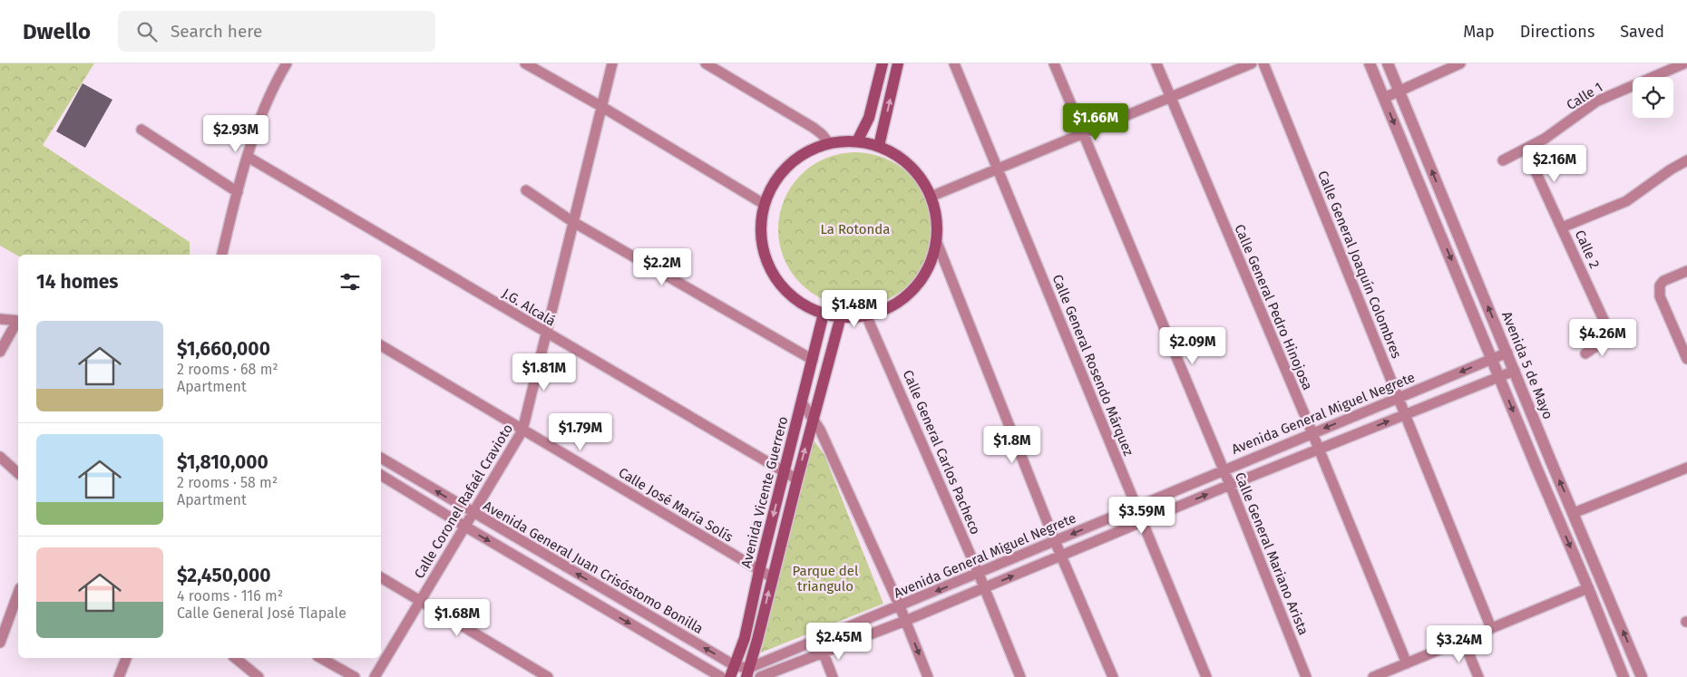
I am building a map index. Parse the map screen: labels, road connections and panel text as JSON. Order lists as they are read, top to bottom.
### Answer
{
  "streets": {
    "main road": ["Avenida Vicente Guerrero"],
    "street": [
      "Calle 1",
      "Calle 2",
      "Calle General Joaquín Colombres",
      "J.G. Alcalá",
      "Calle General Pedro Hinojosa",
      "Calle General Rosendo Márquez",
      "Avenida 5 de Mayo",
      "Avenida General Miguel Negrete",
      "Calle General Carlos Pacheco",
      "Calle Coronel Rafaél Cravioto",
      "Calle José María Solís",
      "Calle General Mariano Arista",
      "Avenida General Juan Crisóstomo Bonilla"
    ]
  },
  "crossings": [
    ["Calle 1", "Calle 2"],
    ["Calle General Joaquín Colombres", "Avenida General Miguel Negrete"],
    ["J.G. Alcalá", "Avenida Vicente Guerrero"],
    ["J.G. Alcalá", "Calle Coronel Rafaél Cravioto"],
    ["Calle General Pedro Hinojosa", "Avenida General Miguel Negrete"],
    ["Calle General Rosendo Márquez", "Avenida General Miguel Negrete"],
    ["Avenida 5 de Mayo", "Avenida General Miguel Negrete"],
    ["Avenida General Miguel Negrete", "Calle General Carlos Pacheco"],
    ["Avenida General Miguel Negrete", "Avenida Vicente Guerrero"],
    ["Avenida General Miguel Negrete", "Calle General Mariano Arista"],
    ["Avenida General Miguel Negrete", "Avenida General Juan Crisóstomo Bonilla"],
    ["Avenida Vicente Guerrero", "Calle José María Solís"],
    ["Avenida Vicente Guerrero", "Avenida General Juan Crisóstomo Bonilla"],
    ["Calle Coronel Rafaél Cravioto", "Calle José María Solís"],
    ["Calle Coronel Rafaél Cravioto", "Avenida General Juan Crisóstomo Bonilla"]
  ],
  "parks": ["La Rotonda", "Parque del triangulo"],
  "page": {
    "header": "Dwello",
    "search": "Search here",
    "nav": ["Map", "Directions", "Saved"],
    "price": [
      "$1.66M",
      "$2.93M",
      "$2.16M",
      "$2.2M",
      "$1.48M",
      "$4.26M",
      "$2.09M",
      "$1.81M",
      "$1.79M",
      "$1.8M",
      "$3.59M",
      "$1.68M",
      "$2.45M",
      "$3.24M"
    ],
    "heading": "14 homes",
    "list": [
      {
        "name": "$1,660,000",
        "note": "2 rooms · 68 m² · Apartment"
      },
      {
        "name": "$1,810,000",
        "note": "2 rooms · 58 m² · Apartment"
      },
      {
        "name": "$2,450,000",
        "note": "4 rooms · 116 m² · Calle General José Tlapale"
      }
    ]
  }
}
